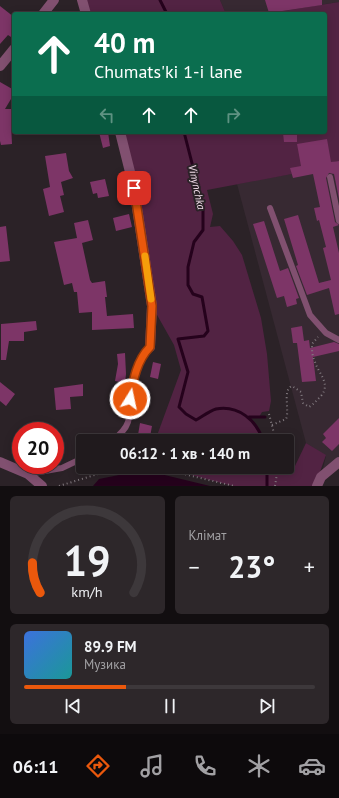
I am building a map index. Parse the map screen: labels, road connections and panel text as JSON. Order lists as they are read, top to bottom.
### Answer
{
  "water": ["Vinynchka"],
  "page": {
    "turn": ["40 m", "Chumats'ki 1-i lane"],
    "limit": "20",
    "trip": "06:12 · 1 хв · 140 m",
    "tile": "Клімат",
    "heat": ["−", "23°", "+"],
    "song": ["89.9 FM", "Музика"],
    "tabs": "06:11",
    "gauge": ["19", "km/h"]
  }
}
